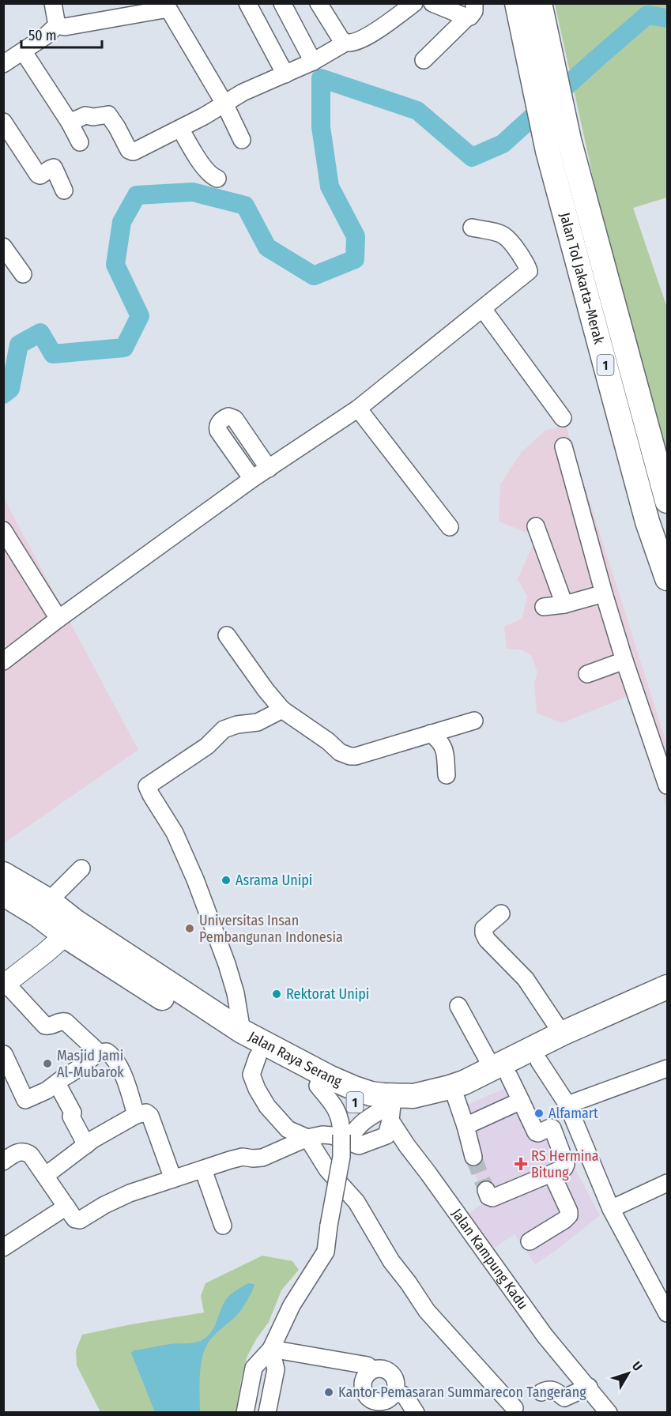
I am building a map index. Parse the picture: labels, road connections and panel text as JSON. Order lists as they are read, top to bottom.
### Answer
{
  "streets": {
    "highway": ["Jalan Tol Jakarta–Merak", "1", "Jalan Raya Serang"],
    "street": ["Jalan Kampung Kadu"]
  },
  "crossings": [
    ["Jalan Raya Serang", "Jalan Kampung Kadu"]
  ],
  "places": {
    "other": [
      "Asrama Unipi",
      "Universitas Insan Pembangunan Indonesia",
      "Rektorat Unipi",
      "Masjid Jami Al-Mubarok",
      "Alfamart",
      "Kantor Pemasaran Summarecon Tangerang"
    ],
    "health": ["RS Hermina Bitung"]
  },
  "scale_bar": "50 m",
  "north": "top right"
}
